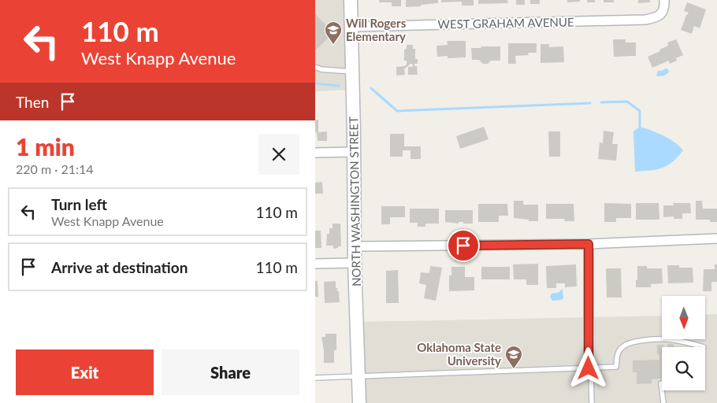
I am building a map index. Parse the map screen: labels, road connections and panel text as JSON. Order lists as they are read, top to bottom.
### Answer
{
  "streets": {
    "main road": ["NORTH WASHINGTON STREET"],
    "street": ["WEST GRAHAM AVENUE"]
  },
  "crossings": [
    ["WEST GRAHAM AVENUE", "NORTH WASHINGTON STREET"]
  ],
  "places": {
    "school or university": ["Will Rogers Elementary", "Oklahoma State University"]
  },
  "north": "bottom",
  "page": {
    "turn": ["110 m", "West Knapp Avenue"],
    "then": "Then",
    "heading": ["1 min", "220 m · 21:14"],
    "list": [
      {
        "name": "Turn left",
        "note": "West Knapp Avenue",
        "value": "110 m"
      },
      {
        "name": "Arrive at destination",
        "value": "110 m"
      }
    ],
    "buttons": ["Exit", "Share"]
  }
}
